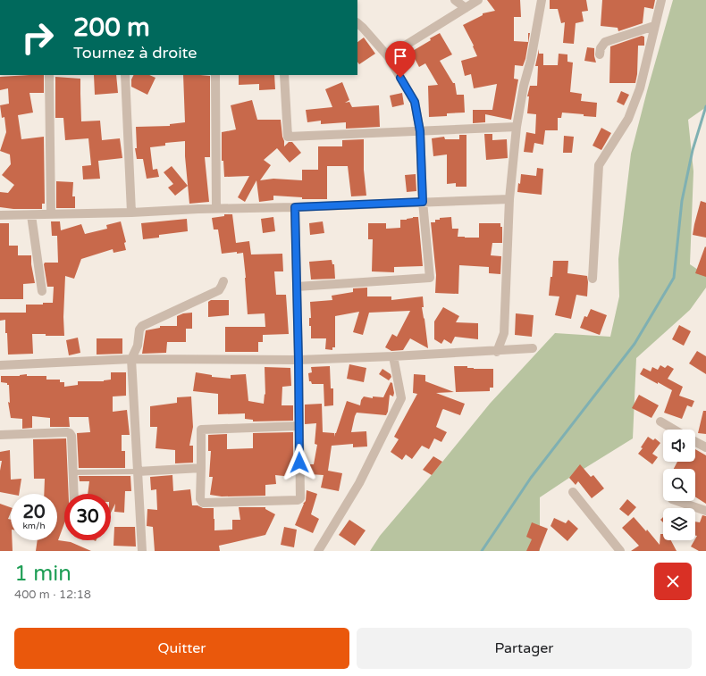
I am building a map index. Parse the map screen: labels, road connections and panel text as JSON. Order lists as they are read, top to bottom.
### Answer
{
  "page": {
    "turn": ["200 m", "Tournez à droite"],
    "speed": "20 km/h",
    "limit": "30",
    "heading": ["1 min", "400 m · 12:18"],
    "buttons": ["Quitter", "Partager"]
  }
}
